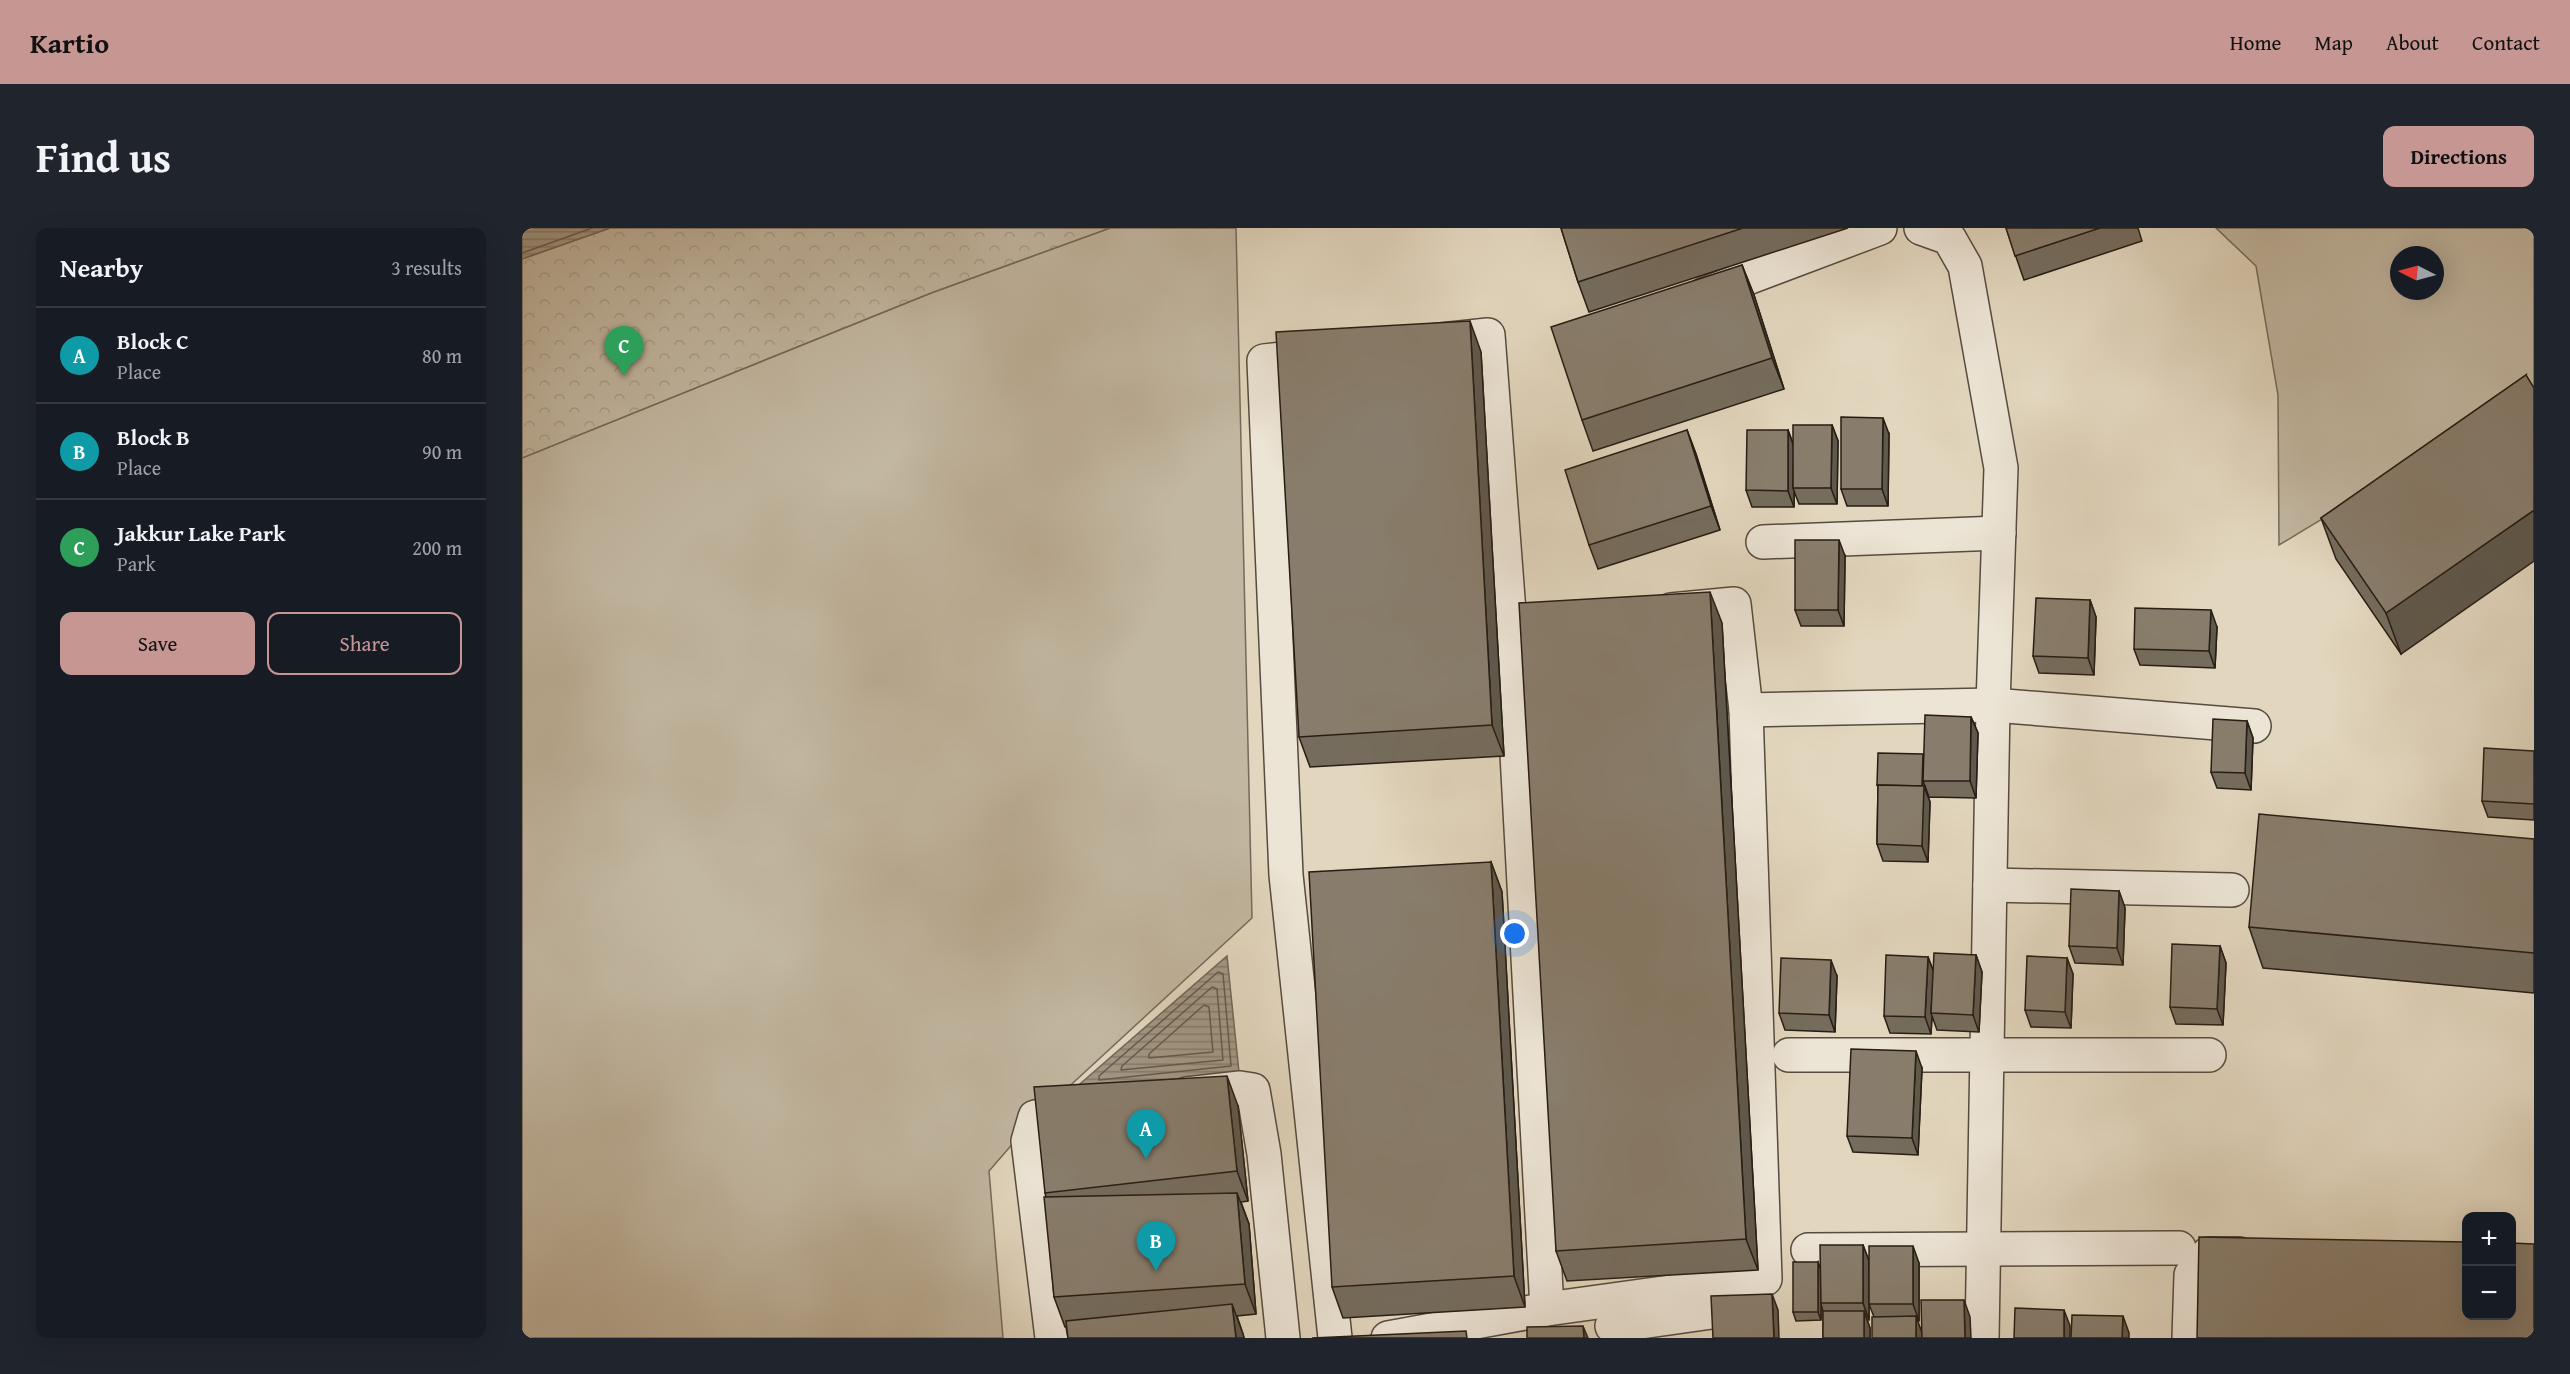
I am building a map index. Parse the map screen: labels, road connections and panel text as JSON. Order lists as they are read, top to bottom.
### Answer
{
  "north": "left",
  "page": {
    "header": "Kartio",
    "nav": [
      "Home",
      "Map",
      "About",
      "Contact"
    ],
    "title": "Find us",
    "buttons": [
      "Directions",
      ["Save", "Share"]
    ],
    "heading": ["Nearby", "3 results"],
    "list": [
      {
        "mark": "A",
        "name": "Block C",
        "note": "Place",
        "value": "80 m"
      },
      {
        "mark": "B",
        "name": "Block B",
        "note": "Place",
        "value": "90 m"
      },
      {
        "mark": "C",
        "name": "Jakkur Lake Park",
        "note": "Park",
        "value": "200 m"
      }
    ],
    "pins": ["C", "A", "B"],
    "map_buttons": ["+", "−"]
  }
}
